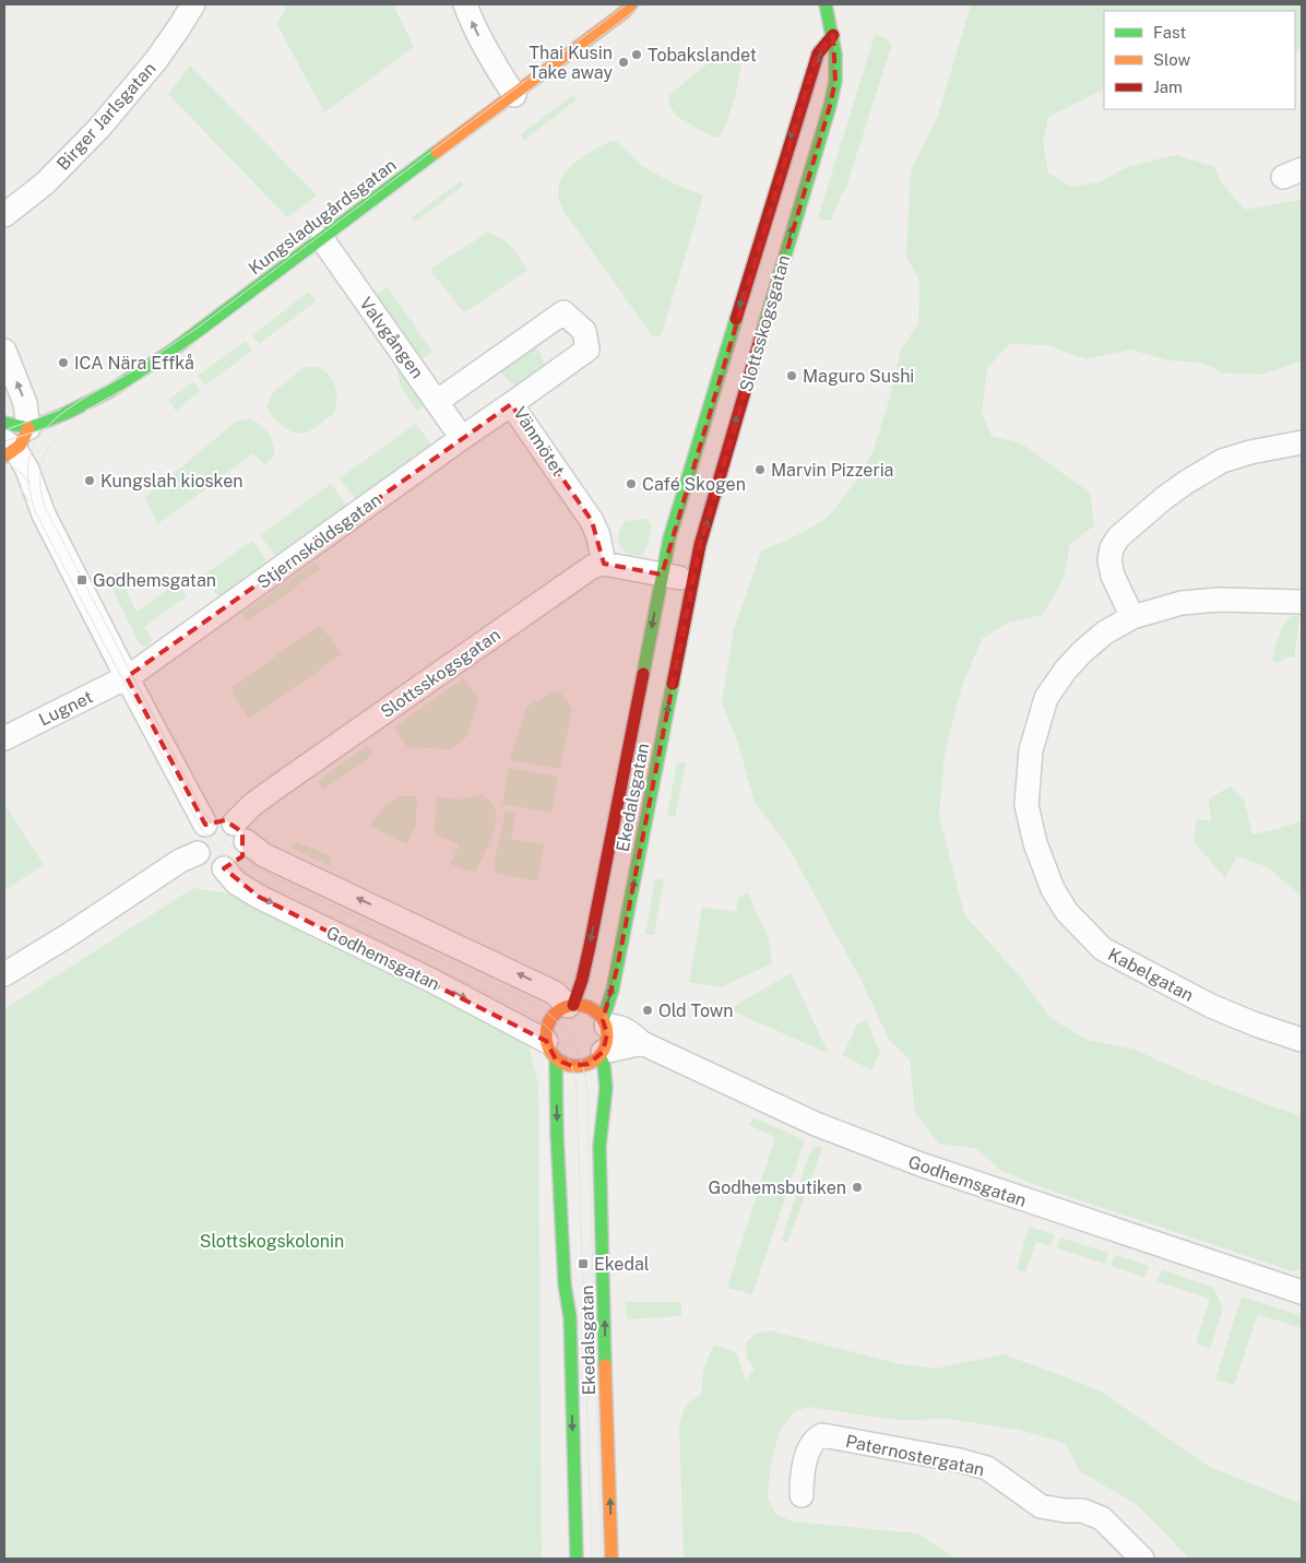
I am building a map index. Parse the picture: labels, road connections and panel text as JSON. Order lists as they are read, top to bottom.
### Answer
{
  "streets": {
    "street": [
      "Birger Jarlsgatan",
      "Kungsladugårdsgatan",
      "Slottsskogsgatan",
      "Valvgången",
      "Vänmötet",
      "Stjernsköldsgatan",
      "Lugnet",
      "Ekedalsgatan",
      "Godhemsgatan",
      "Kabelgatan",
      "Paternostergatan"
    ]
  },
  "crossings": [
    ["Kungsladugårdsgatan", "Valvgången"],
    ["Slottsskogsgatan", "Vänmötet"],
    ["Slottsskogsgatan", "Ekedalsgatan"],
    ["Slottsskogsgatan", "Godhemsgatan"],
    ["Valvgången", "Vänmötet"],
    ["Valvgången", "Stjernsköldsgatan"],
    ["Vänmötet", "Stjernsköldsgatan"],
    ["Stjernsköldsgatan", "Lugnet"],
    ["Ekedalsgatan", "Godhemsgatan"]
  ],
  "parks": ["Slottskogskolonin"],
  "places": {
    "other": [
      "Tobakslandet",
      "Thai Kusin Take away",
      "ICA Nära Effkå",
      "Maguro Sushi",
      "Marvin Pizzeria",
      "Kungslah kiosken",
      "Café Skogen",
      "Old Town",
      "Godhemsbutiken"
    ],
    "transit": ["Godhemsgatan", "Ekedal"]
  },
  "legend": ["Fast", "Slow", "Jam"]
}
